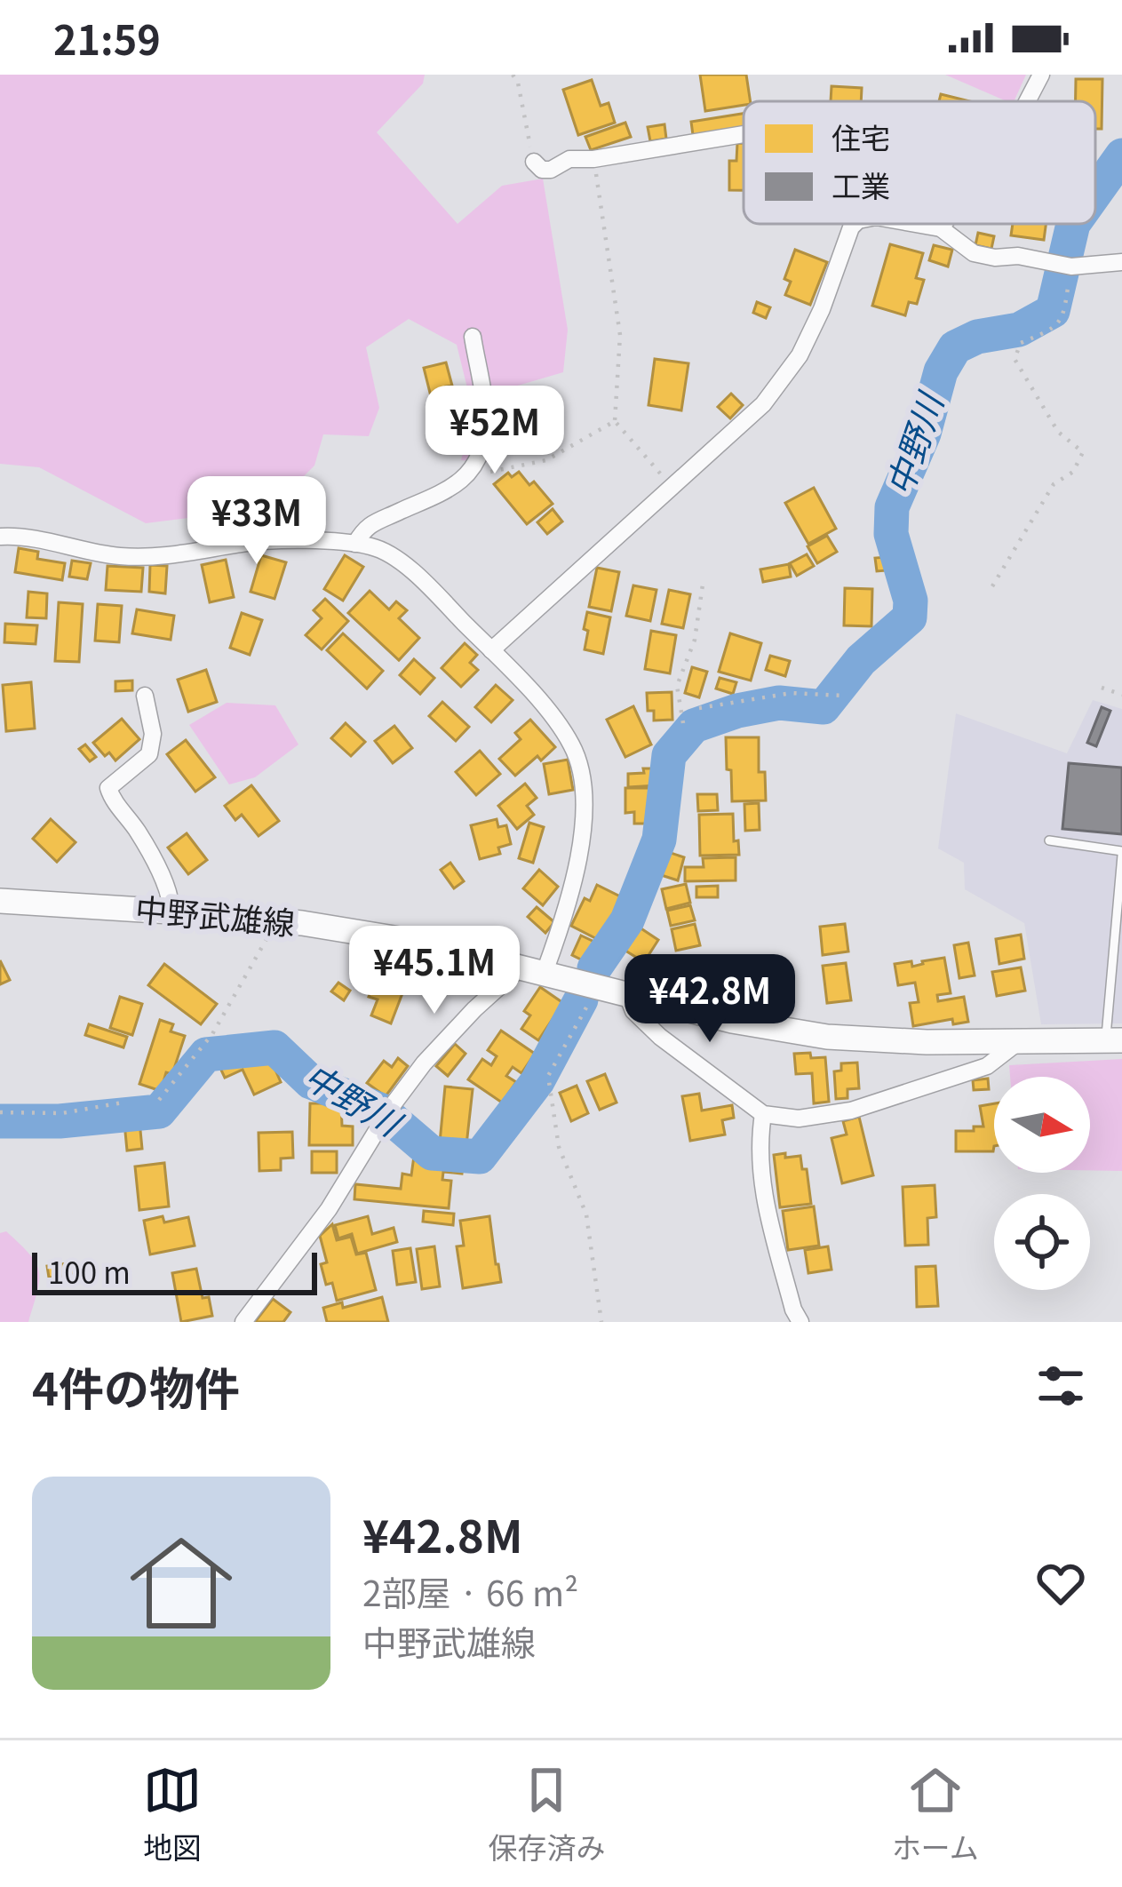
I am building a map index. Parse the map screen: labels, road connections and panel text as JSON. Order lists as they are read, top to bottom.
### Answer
{
  "streets": {
    "main road": ["中野武雄線"]
  },
  "water": ["中野川"],
  "legend": ["住宅", "工業"],
  "scale_bar": "100 m",
  "north": "right",
  "page": {
    "status": "21:59",
    "price": [
      "¥52M",
      "¥33M",
      "¥45.1M",
      "¥42.8M"
    ],
    "scale": "100 m",
    "heading": "4件の物件",
    "list": [
      {
        "name": "¥42.8M",
        "note": "2部屋 · 66 m² · 中野武雄線"
      }
    ],
    "tabs": ["地図", "保存済み", "ホーム"]
  }
}
